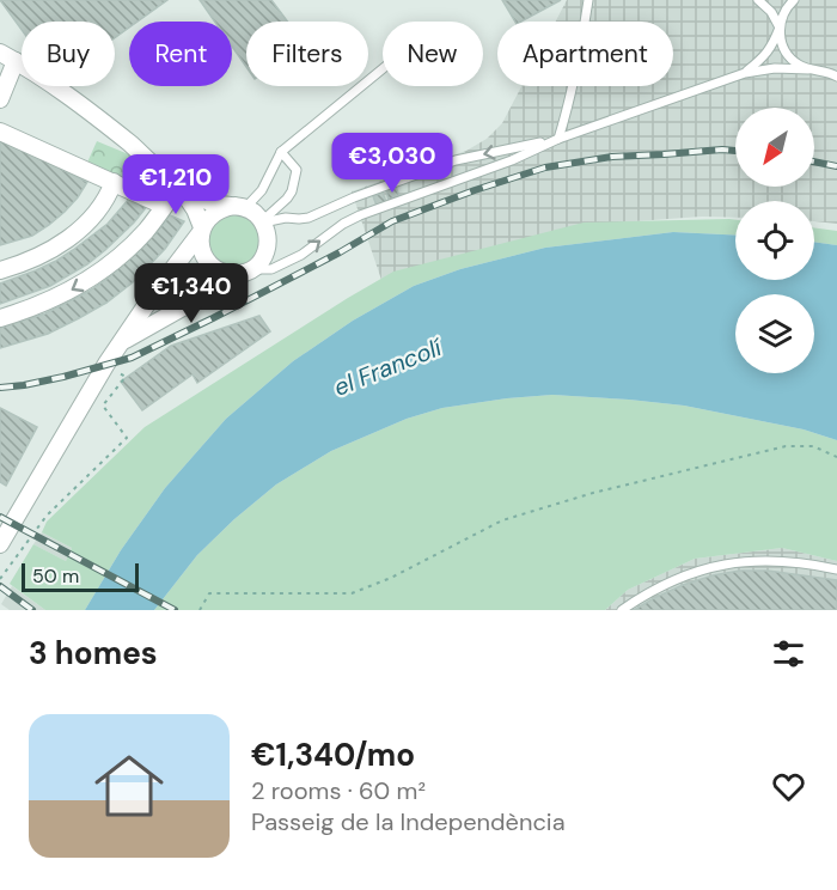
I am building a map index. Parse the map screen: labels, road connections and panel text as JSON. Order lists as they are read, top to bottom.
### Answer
{
  "water": ["el Francolí"],
  "scale_bar": "50 m",
  "north": "bottom left",
  "page": {
    "chip": [
      "Buy",
      "Rent",
      "Filters",
      "New",
      "Apartment"
    ],
    "price": ["€3,030", "€1,210", "€1,340"],
    "scale": "50 m",
    "heading": "3 homes",
    "list": [
      {
        "name": "€1,340/mo",
        "note": "2 rooms · 60 m² · Passeig de la Independència"
      }
    ]
  }
}
